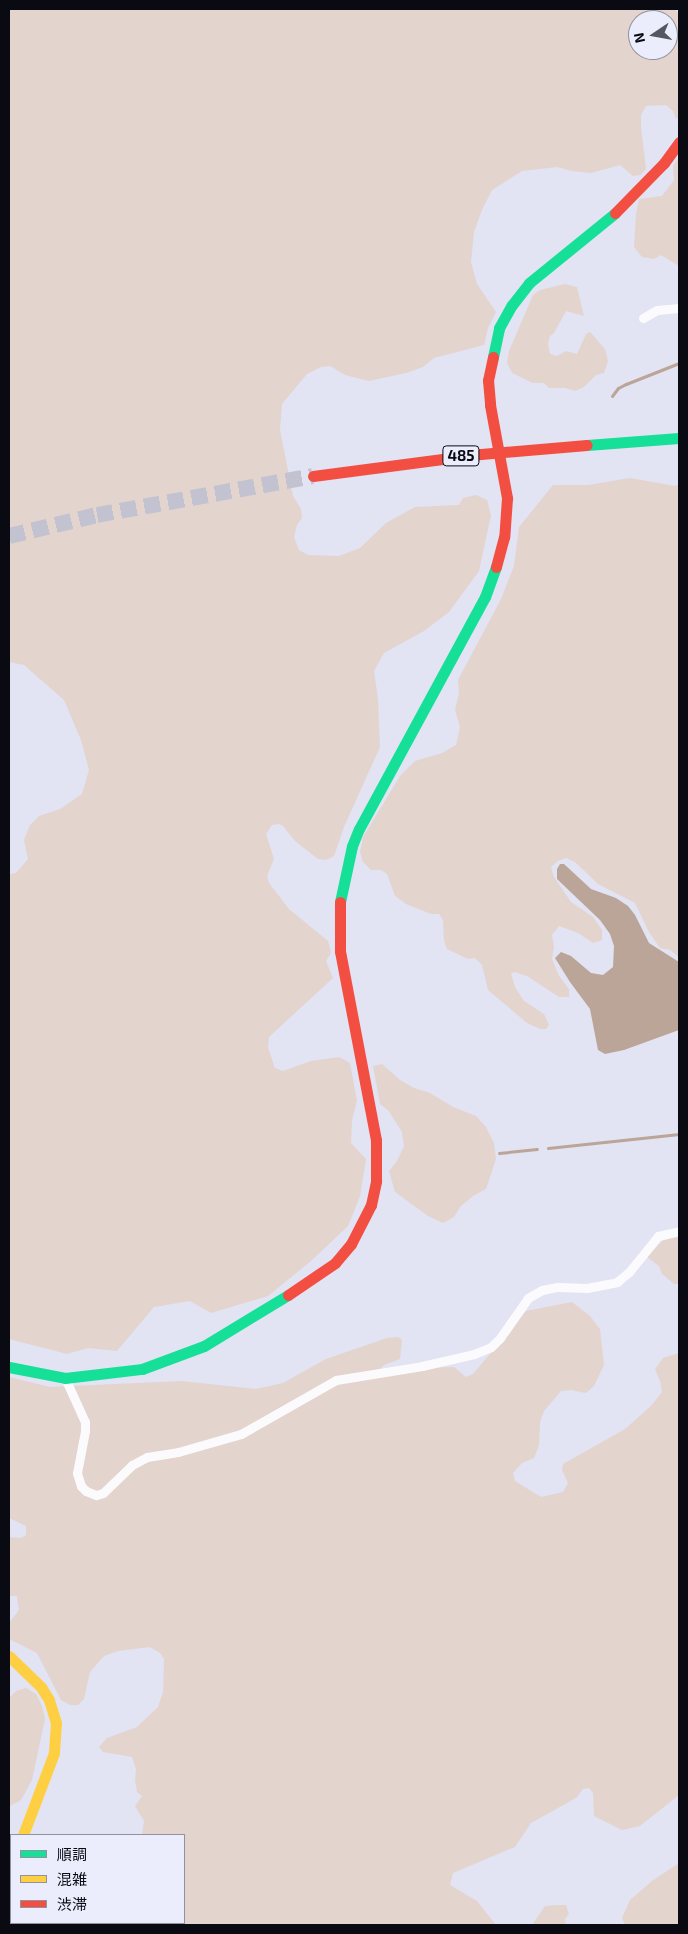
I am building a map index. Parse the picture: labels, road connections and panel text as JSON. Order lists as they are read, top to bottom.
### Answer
{
  "streets": {
    "main road": ["485"]
  },
  "legend": ["順調", "混雑", "渋滞"],
  "north": "left"
}
